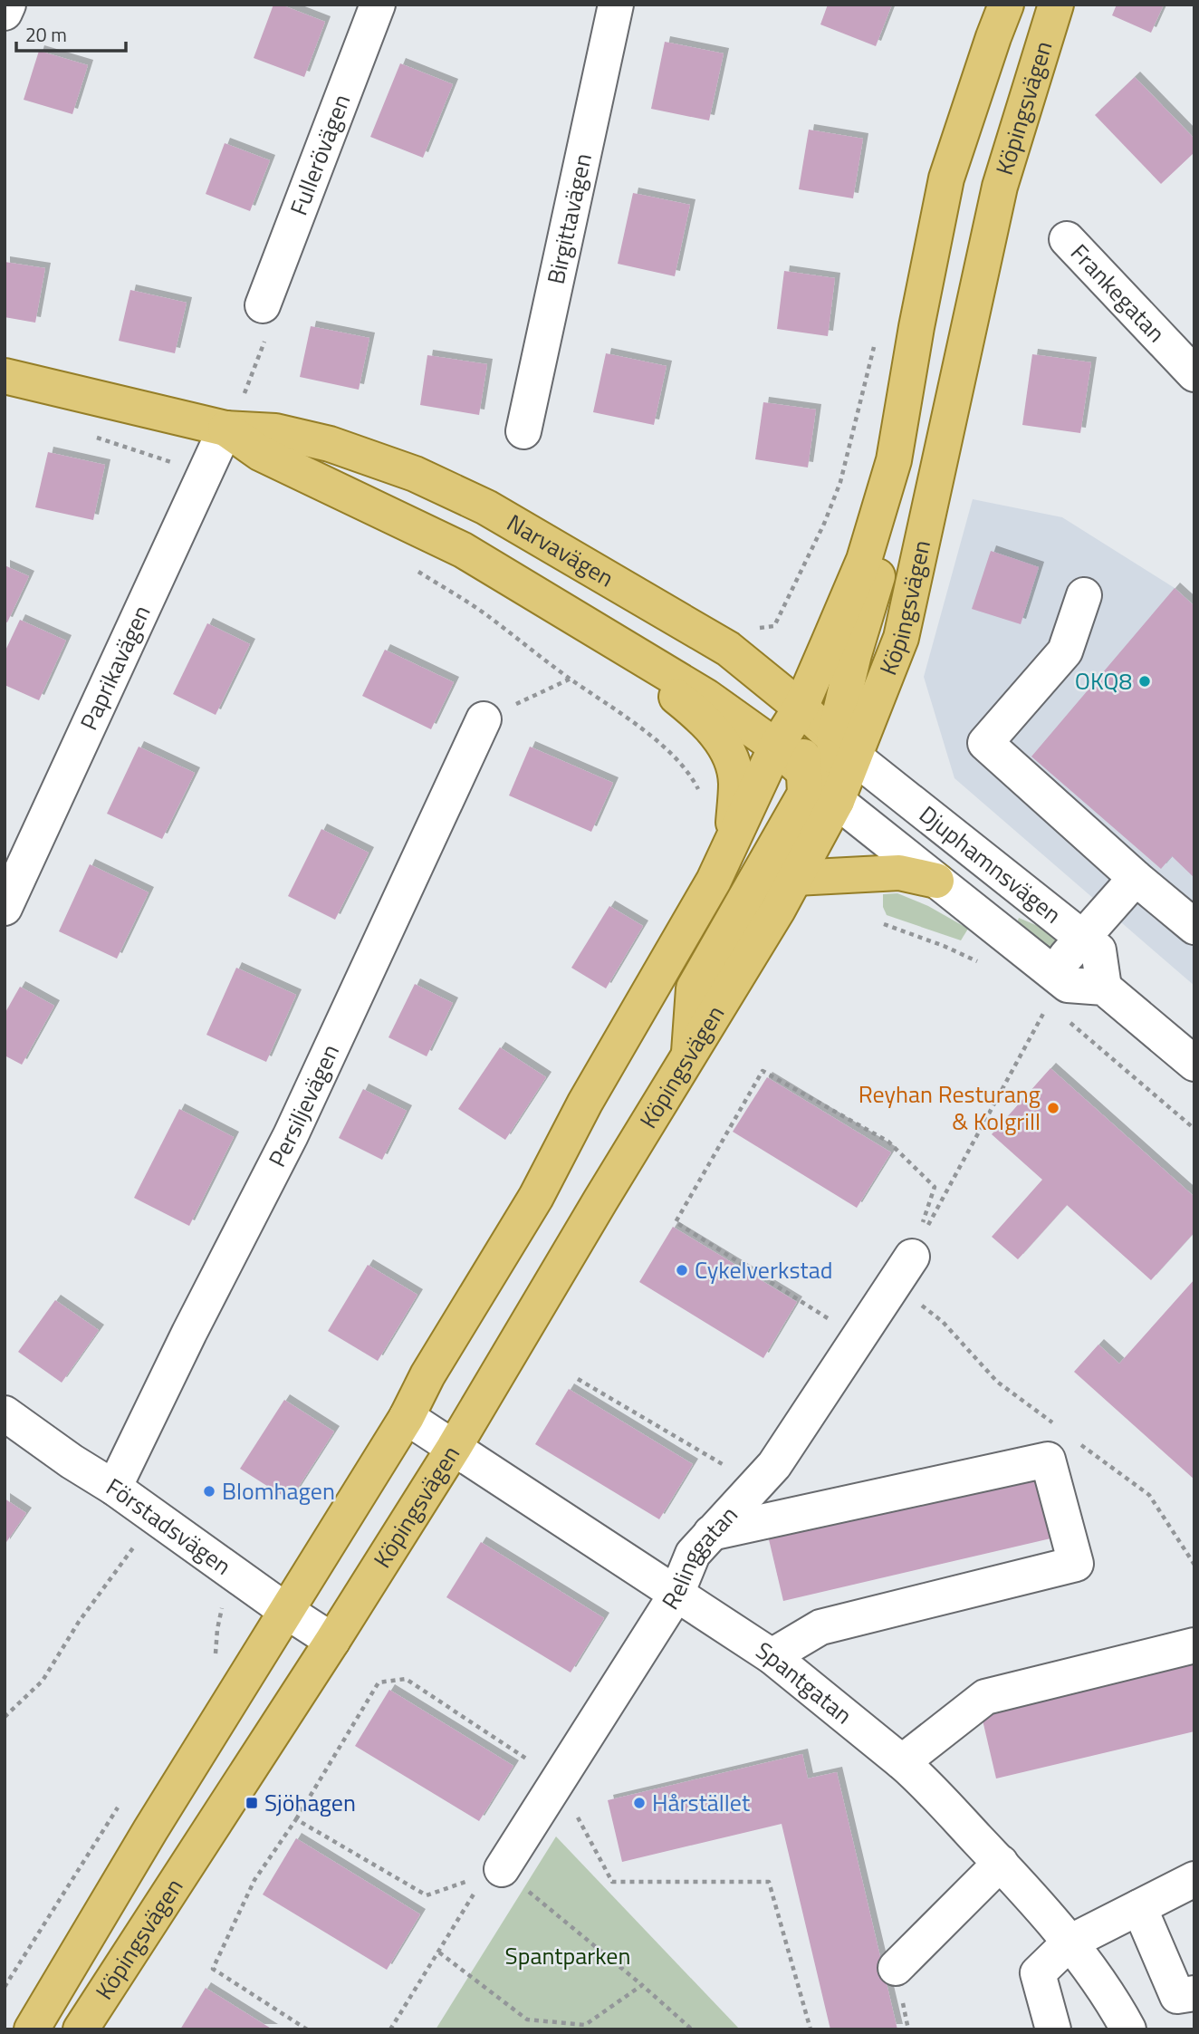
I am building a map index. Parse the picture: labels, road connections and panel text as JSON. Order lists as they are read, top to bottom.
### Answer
{
  "streets": {
    "main road": ["Köpingsvägen", "Narvavägen"],
    "street": [
      "Fullerövägen",
      "Birgittavägen",
      "Frankegatan",
      "Paprikavägen",
      "Djuphamnsvägen",
      "Persiljevägen",
      "Förstadsvägen",
      "Relinggatan",
      "Spantgatan"
    ]
  },
  "crossings": [
    ["Köpingsvägen", "Narvavägen"],
    ["Köpingsvägen", "Djuphamnsvägen"],
    ["Köpingsvägen", "Förstadsvägen"],
    ["Köpingsvägen", "Spantgatan"],
    ["Narvavägen", "Paprikavägen"],
    ["Narvavägen", "Djuphamnsvägen"],
    ["Persiljevägen", "Förstadsvägen"],
    ["Relinggatan", "Spantgatan"]
  ],
  "parks": ["Spantparken"],
  "places": {
    "other": [
      "OKQ8",
      "Reyhan Resturang & Kolgrill",
      "Cykelverkstad",
      "Blomhagen",
      "Hårstället"
    ],
    "transit": ["Sjöhagen"]
  },
  "scale_bar": "20 m"
}
